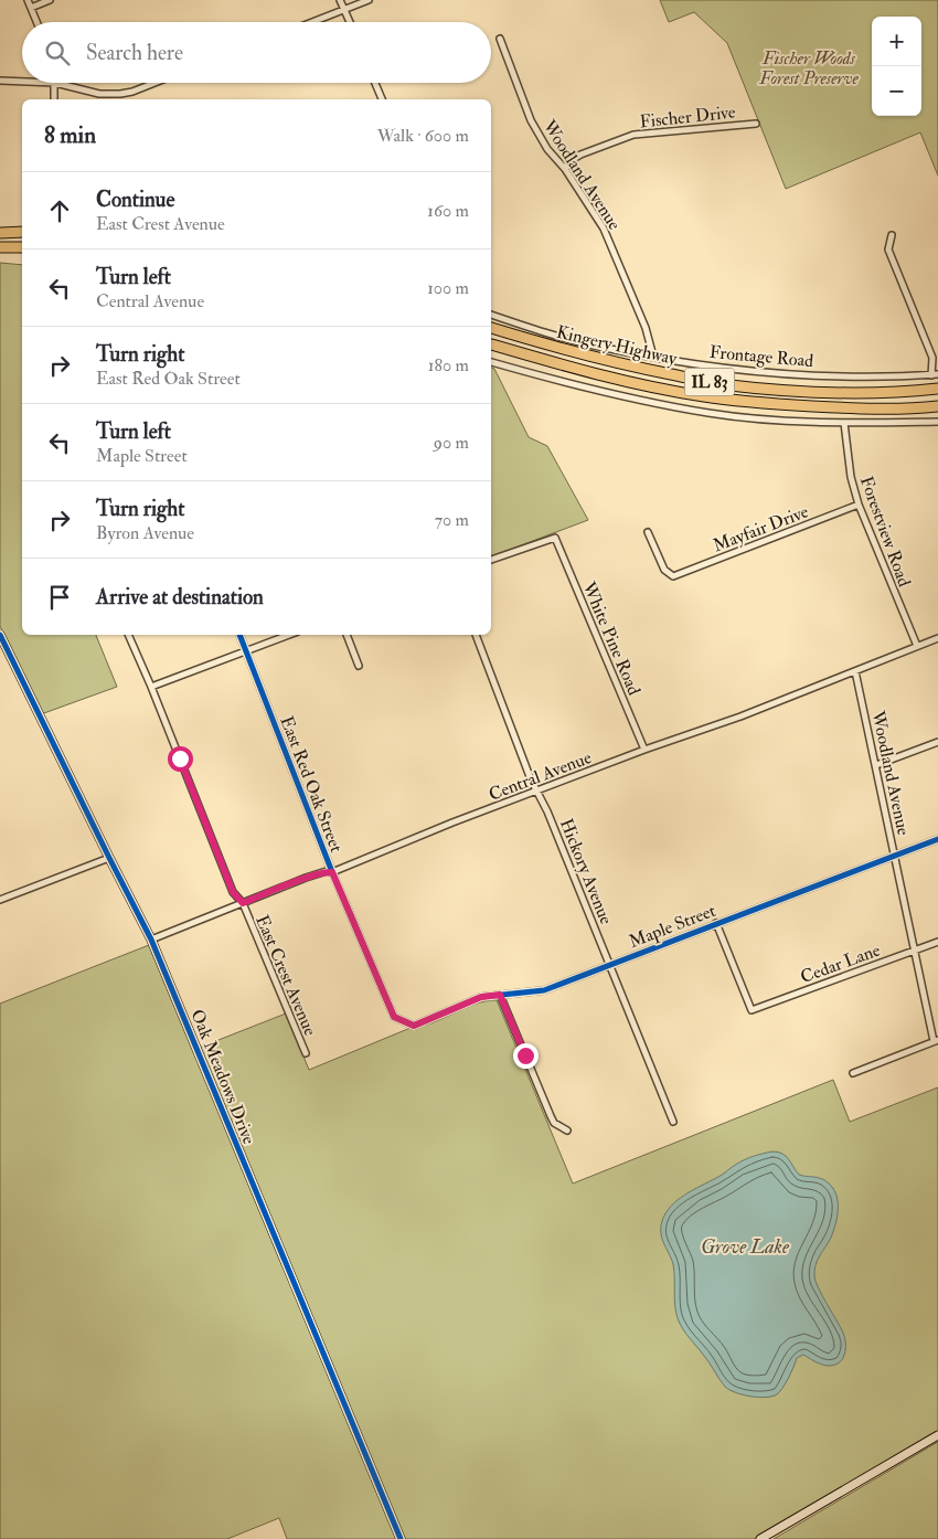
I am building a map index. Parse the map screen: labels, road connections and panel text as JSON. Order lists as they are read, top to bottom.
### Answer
{
  "streets": {
    "highway": ["Kingery Highway", "IL 83"],
    "street": [
      "Fischer Drive",
      "Woodland Avenue",
      "Frontage Road",
      "Mayfair Drive",
      "Forestview Road",
      "White Pine Road",
      "Central Avenue",
      "East Red Oak Street",
      "Hickory Avenue",
      "Maple Street",
      "Cedar Lane",
      "East Crest Avenue",
      "Oak Meadows Drive"
    ]
  },
  "crossings": [
    ["Fischer Drive", "Woodland Avenue"],
    ["Woodland Avenue", "Frontage Road"],
    ["Woodland Avenue", "Central Avenue"],
    ["Woodland Avenue", "Maple Street"],
    ["Woodland Avenue", "Cedar Lane"],
    ["Mayfair Drive", "Forestview Road"],
    ["Forestview Road", "Central Avenue"],
    ["White Pine Road", "Central Avenue"],
    ["Central Avenue", "East Red Oak Street"],
    ["Central Avenue", "Hickory Avenue"],
    ["Central Avenue", "East Crest Avenue"],
    ["Central Avenue", "Oak Meadows Drive"],
    ["East Red Oak Street", "Maple Street"],
    ["Hickory Avenue", "Maple Street"],
    ["Maple Street", "Cedar Lane"]
  ],
  "water": ["Grove Lake"],
  "parks": ["Fischer Woods Forest Preserve"],
  "page": {
    "map_buttons": ["+", "−"],
    "search": "Search here",
    "heading": ["8 min", "Walk · 600 m"],
    "list": [
      ["Continue", "East Crest Avenue", "160 m"],
      ["Turn left", "Central Avenue", "100 m"],
      ["Turn right", "East Red Oak Street", "180 m"],
      ["Turn left", "Maple Street", "90 m"],
      ["Turn right", "Byron Avenue", "70 m"],
      "Arrive at destination"
    ]
  }
}
